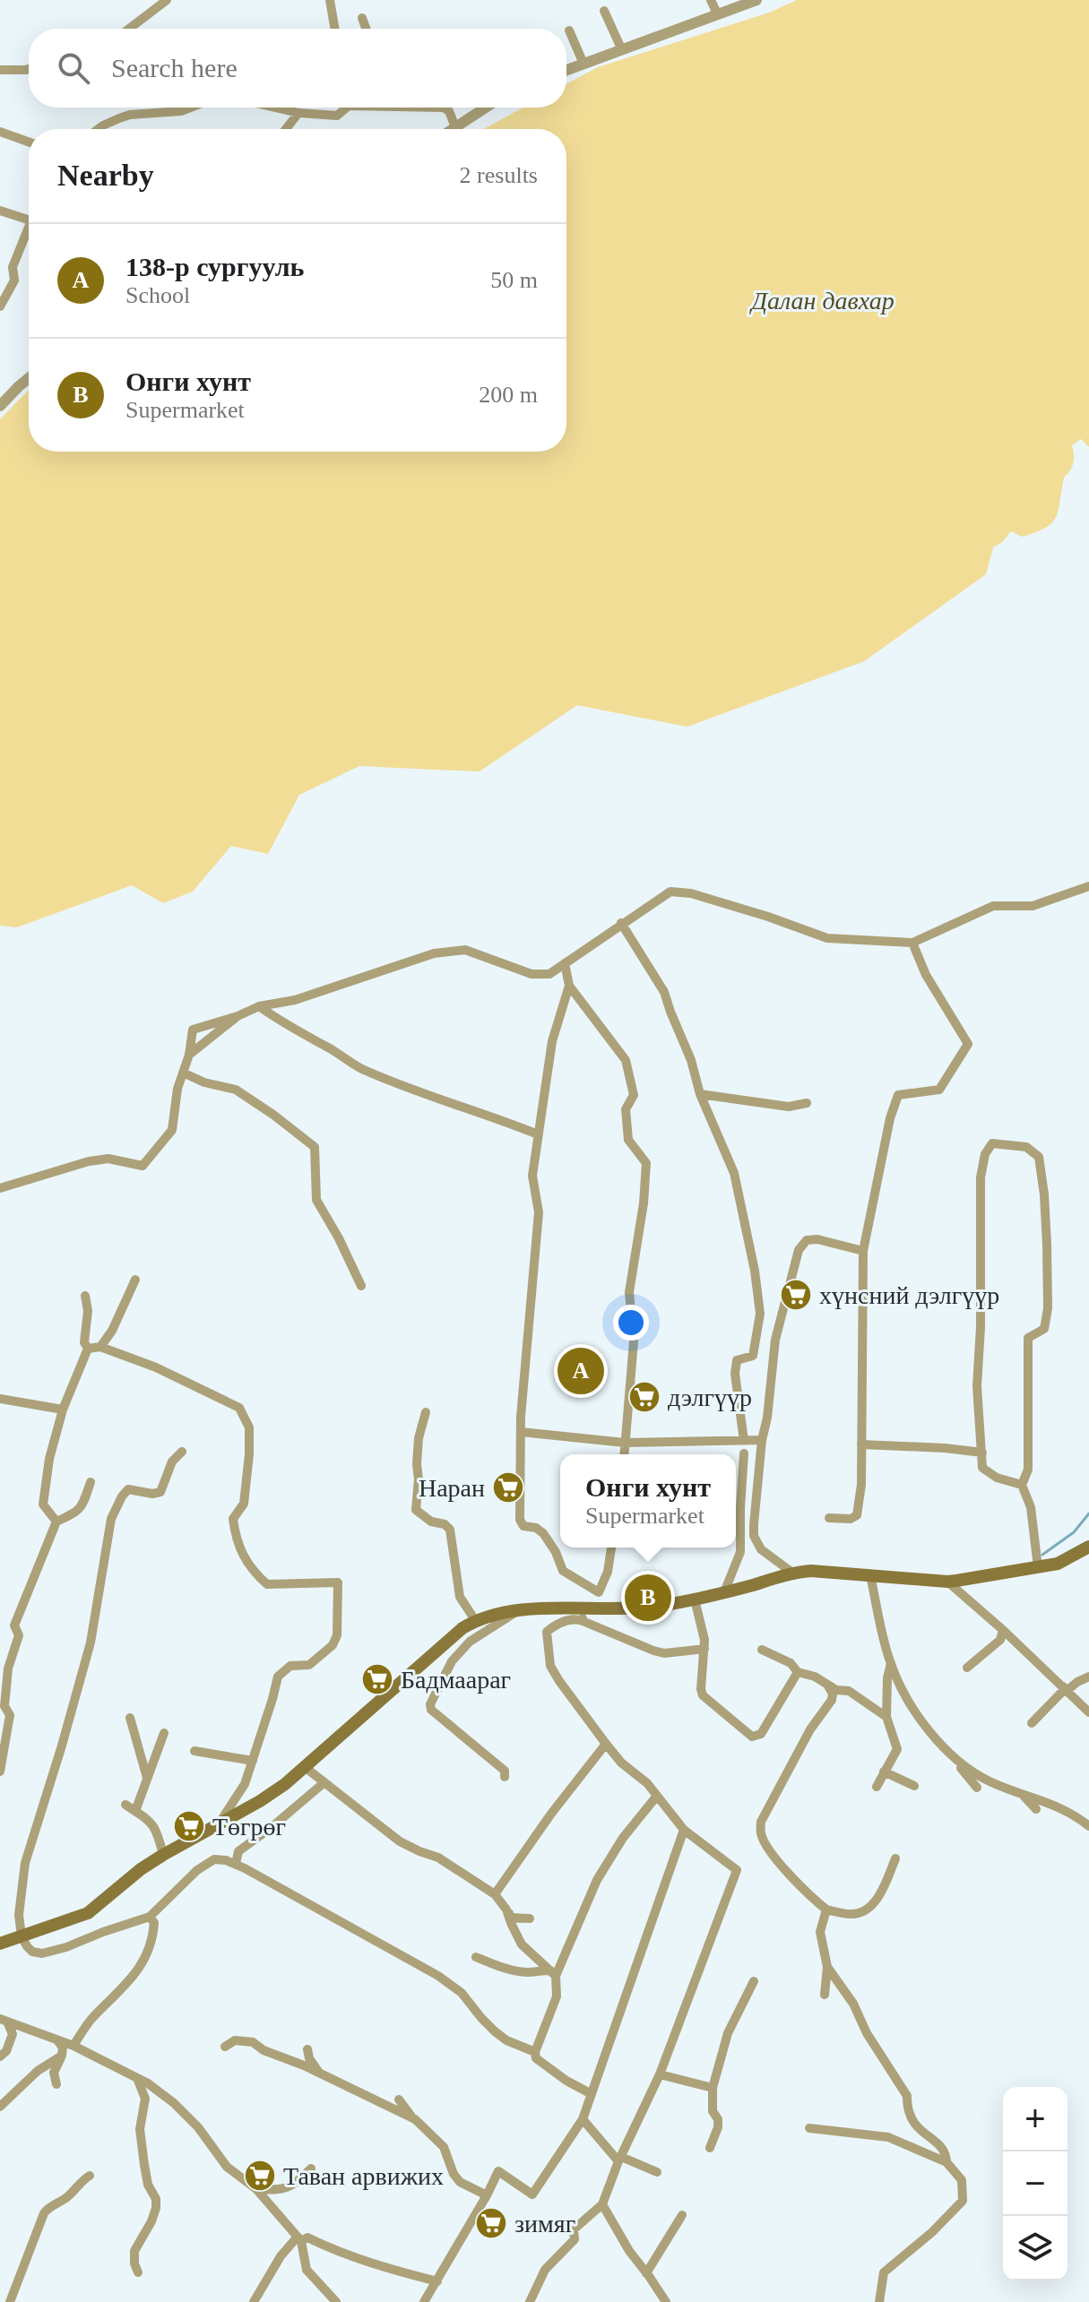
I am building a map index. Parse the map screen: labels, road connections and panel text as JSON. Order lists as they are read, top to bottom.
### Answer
{
  "parks": ["Далан давхар"],
  "places": {
    "supermarket": [
      "хүнсний дэлгүүр",
      "дэлгүүр",
      "Наран",
      "Бадмаараг",
      "Төгрөг",
      "Таван арвижих",
      "зимяг"
    ]
  },
  "page": {
    "search": "Search here",
    "heading": ["Nearby", "2 results"],
    "list": [
      {
        "mark": "A",
        "name": "138-р сургууль",
        "note": "School",
        "value": "50 m"
      },
      {
        "mark": "B",
        "name": "Онги хунт",
        "note": "Supermarket",
        "value": "200 m"
      }
    ],
    "pins": ["A", "B"],
    "popup": ["Онги хунт", "Supermarket"],
    "map_buttons": ["+", "−"]
  }
}
